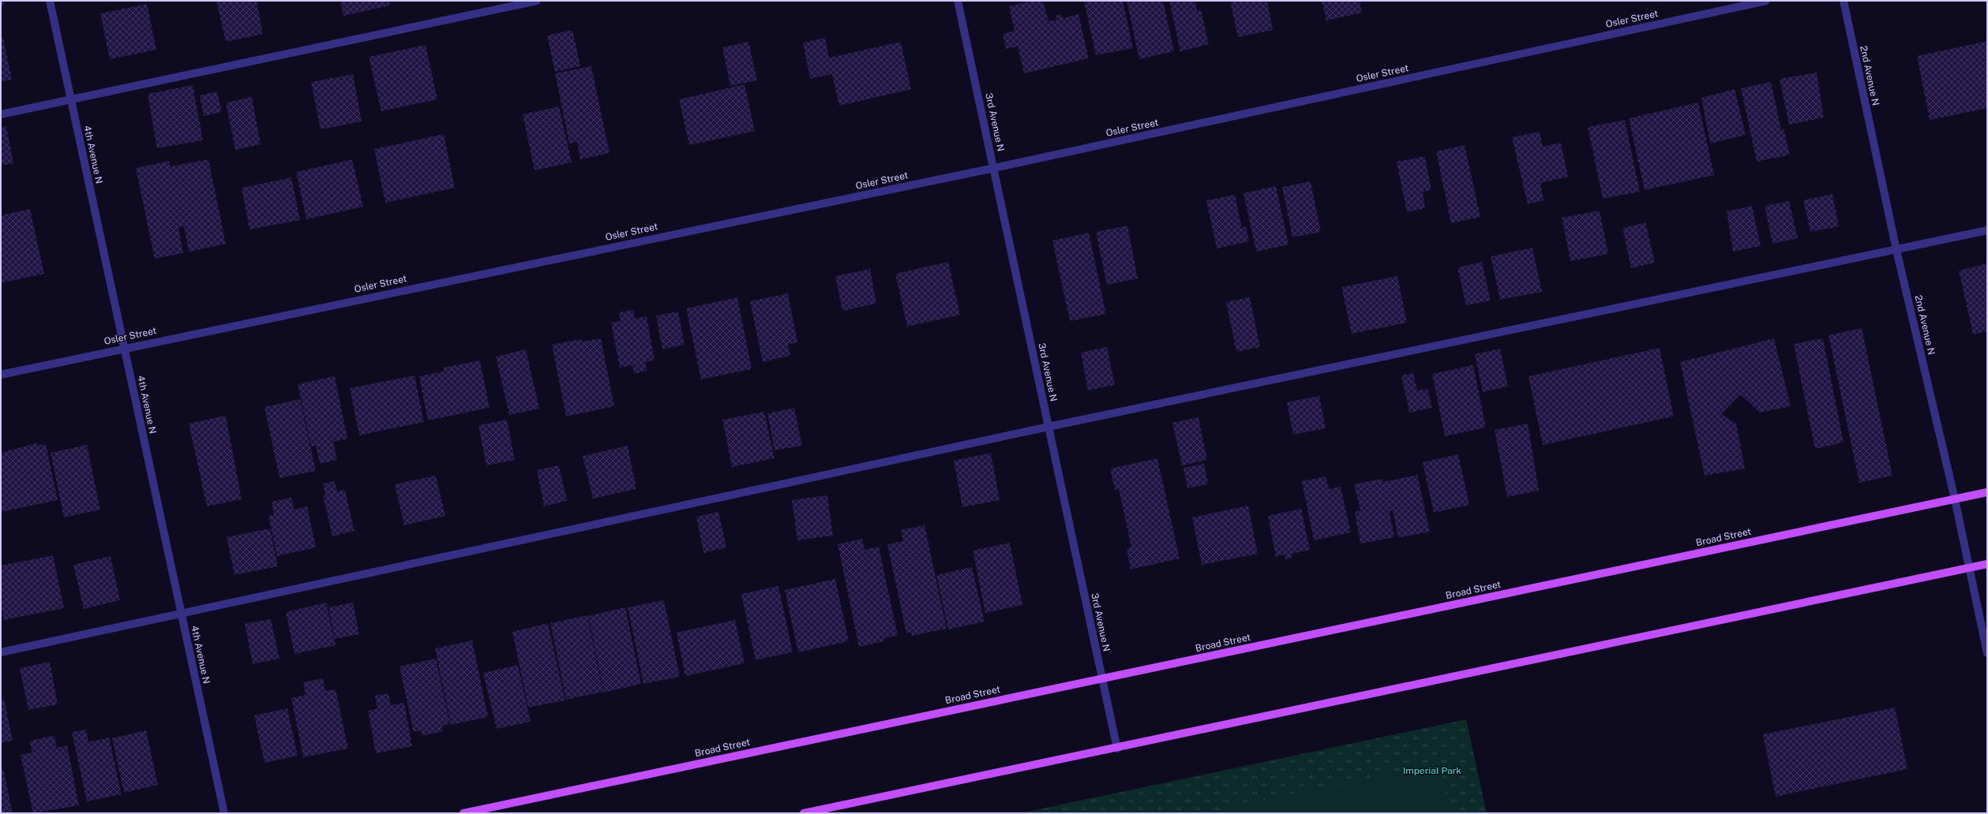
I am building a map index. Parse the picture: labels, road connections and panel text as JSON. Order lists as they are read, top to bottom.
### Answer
{
  "streets": {
    "main road": ["Broad Street"],
    "street": [
      "Osler Street",
      "2nd Avenue N",
      "3rd Avenue N",
      "4th Avenue N"
    ]
  },
  "crossings": [
    ["Osler Street", "3rd Avenue N"],
    ["Osler Street", "4th Avenue N"],
    ["2nd Avenue N", "Broad Street"],
    ["3rd Avenue N", "Broad Street"]
  ],
  "parks": ["Imperial Park"]
}
